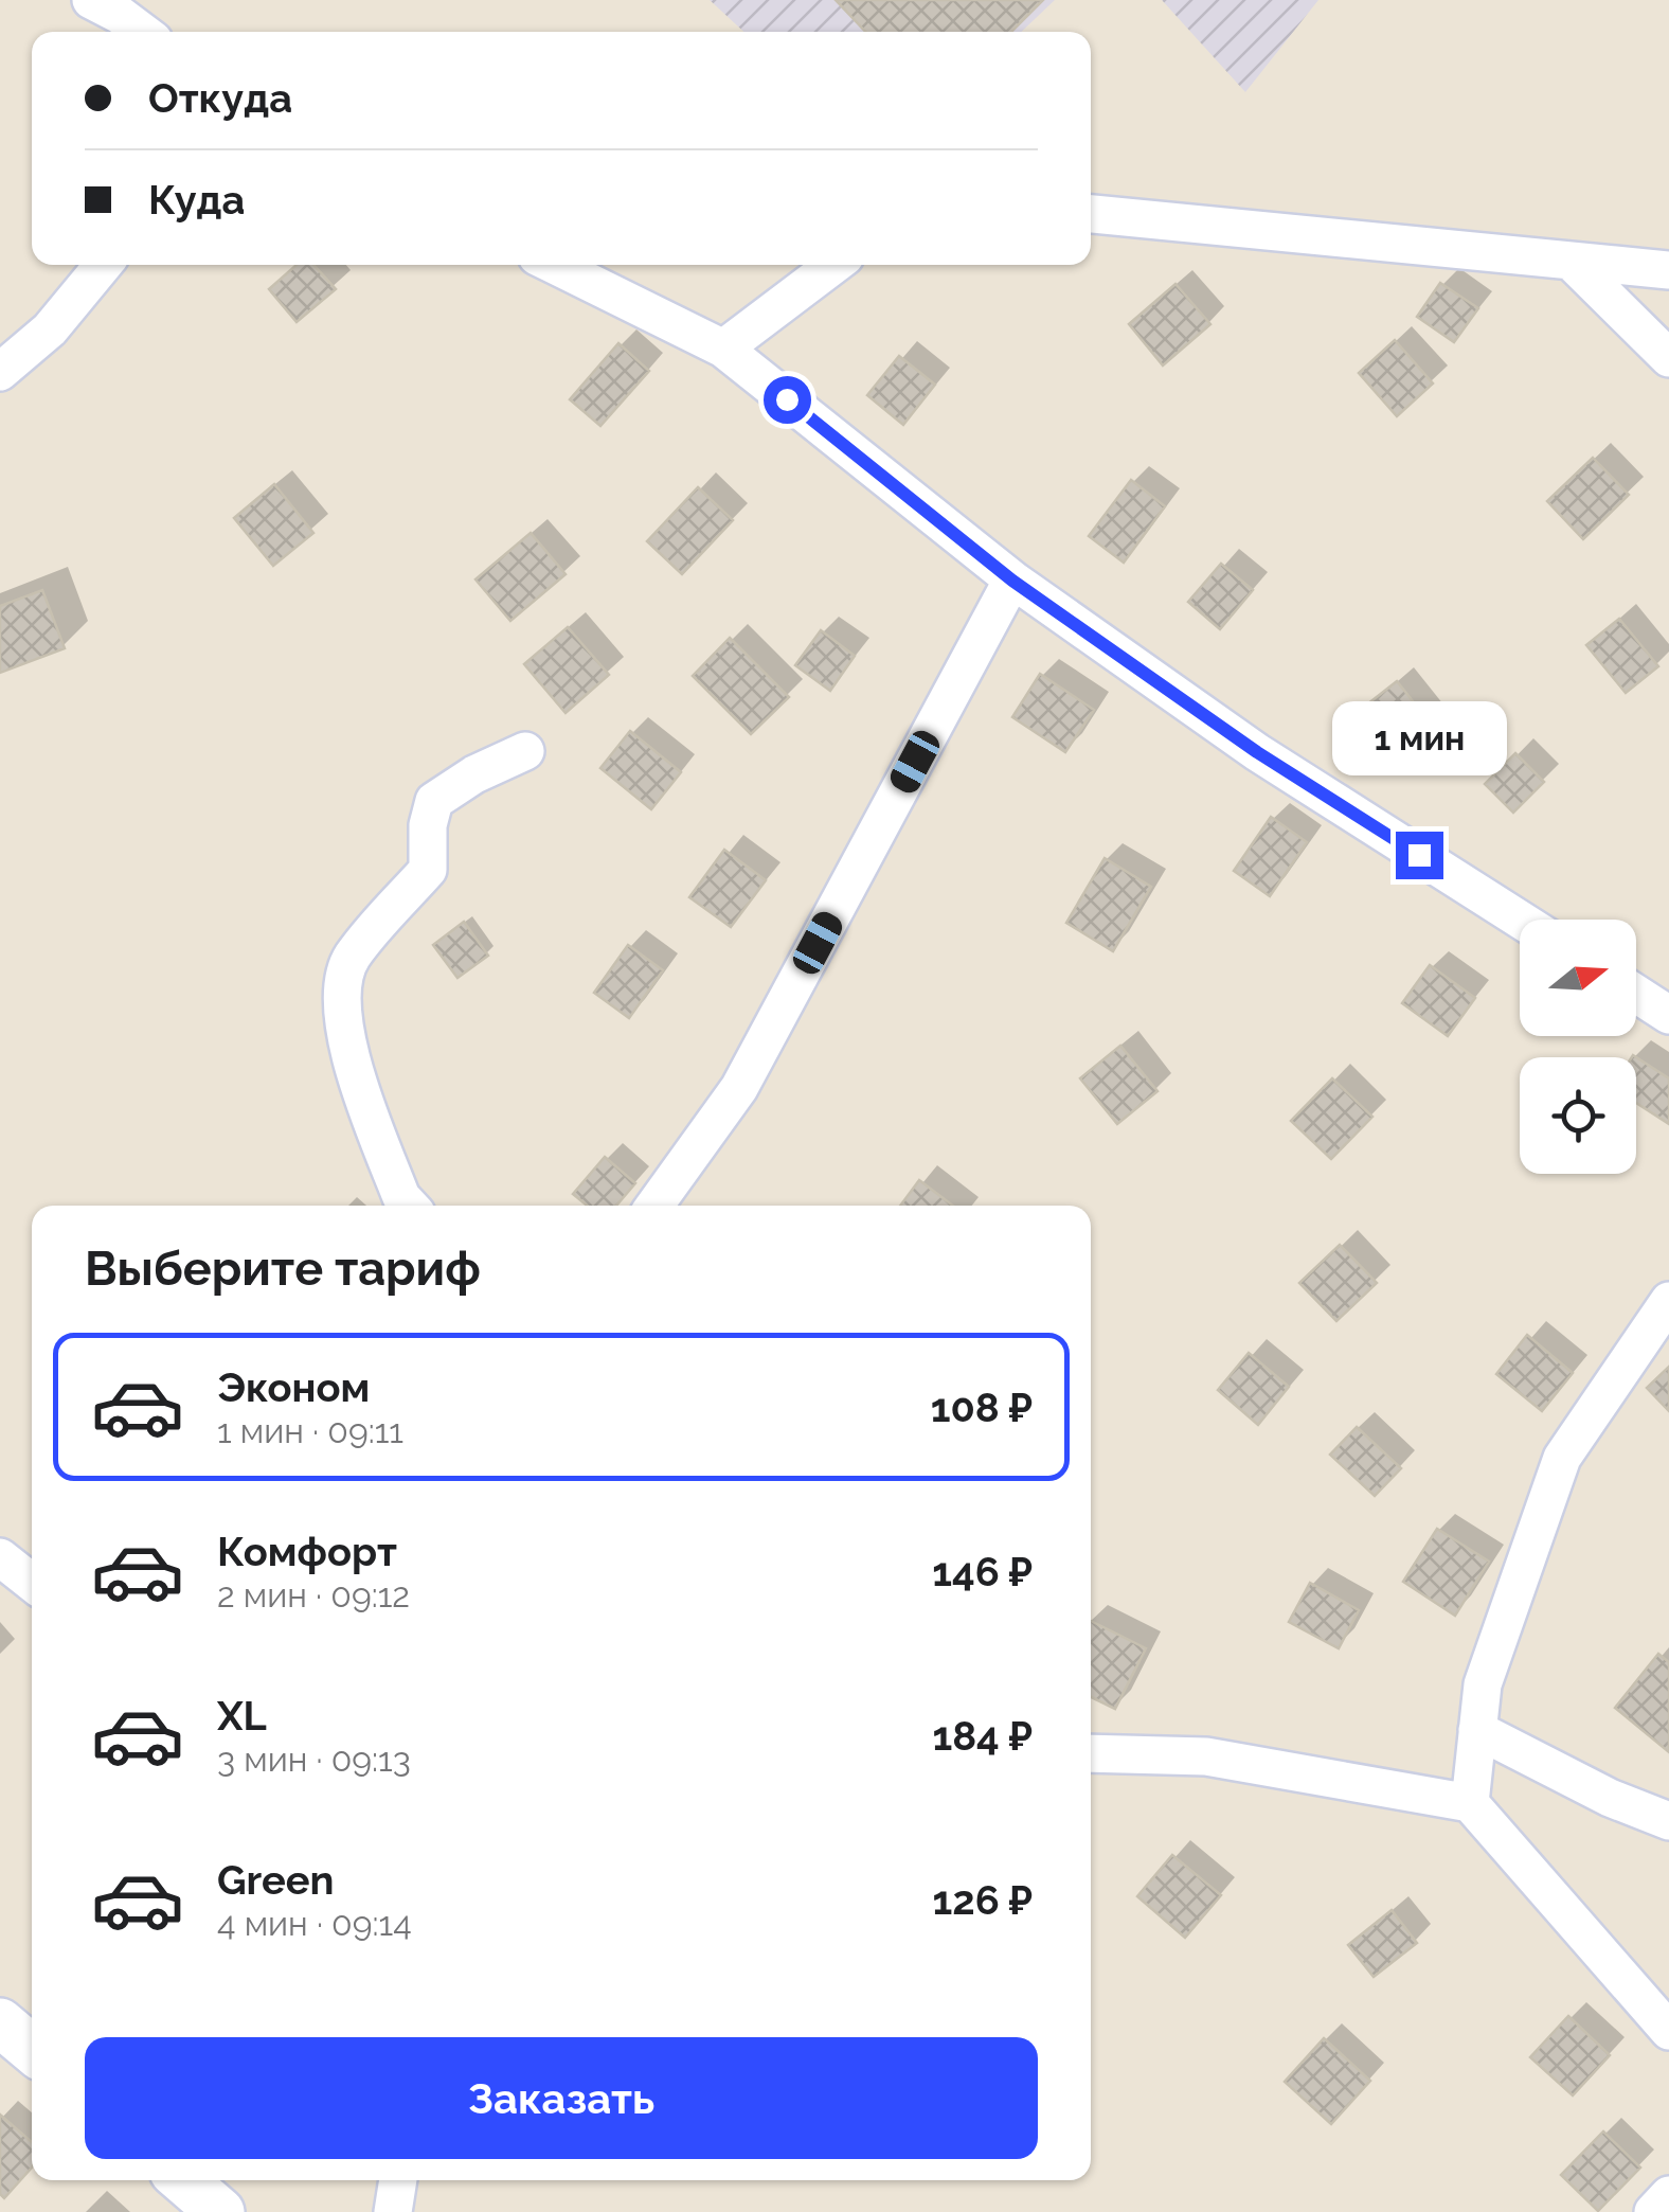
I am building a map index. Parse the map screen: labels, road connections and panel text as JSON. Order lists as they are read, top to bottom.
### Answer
{
  "north": "right",
  "page": {
    "banner": ["Откуда", "Куда"],
    "bubble": "1 мин",
    "heading": "Выберите тариф",
    "list": [
      {
        "name": "Эконом",
        "note": "1 мин · 09:11",
        "value": "108 ₽"
      },
      {
        "name": "Комфорт",
        "note": "2 мин · 09:12",
        "value": "146 ₽"
      },
      {
        "name": "XL",
        "note": "3 мин · 09:13",
        "value": "184 ₽"
      },
      {
        "name": "Green",
        "note": "4 мин · 09:14",
        "value": "126 ₽"
      }
    ],
    "buttons": "Заказать"
  }
}
